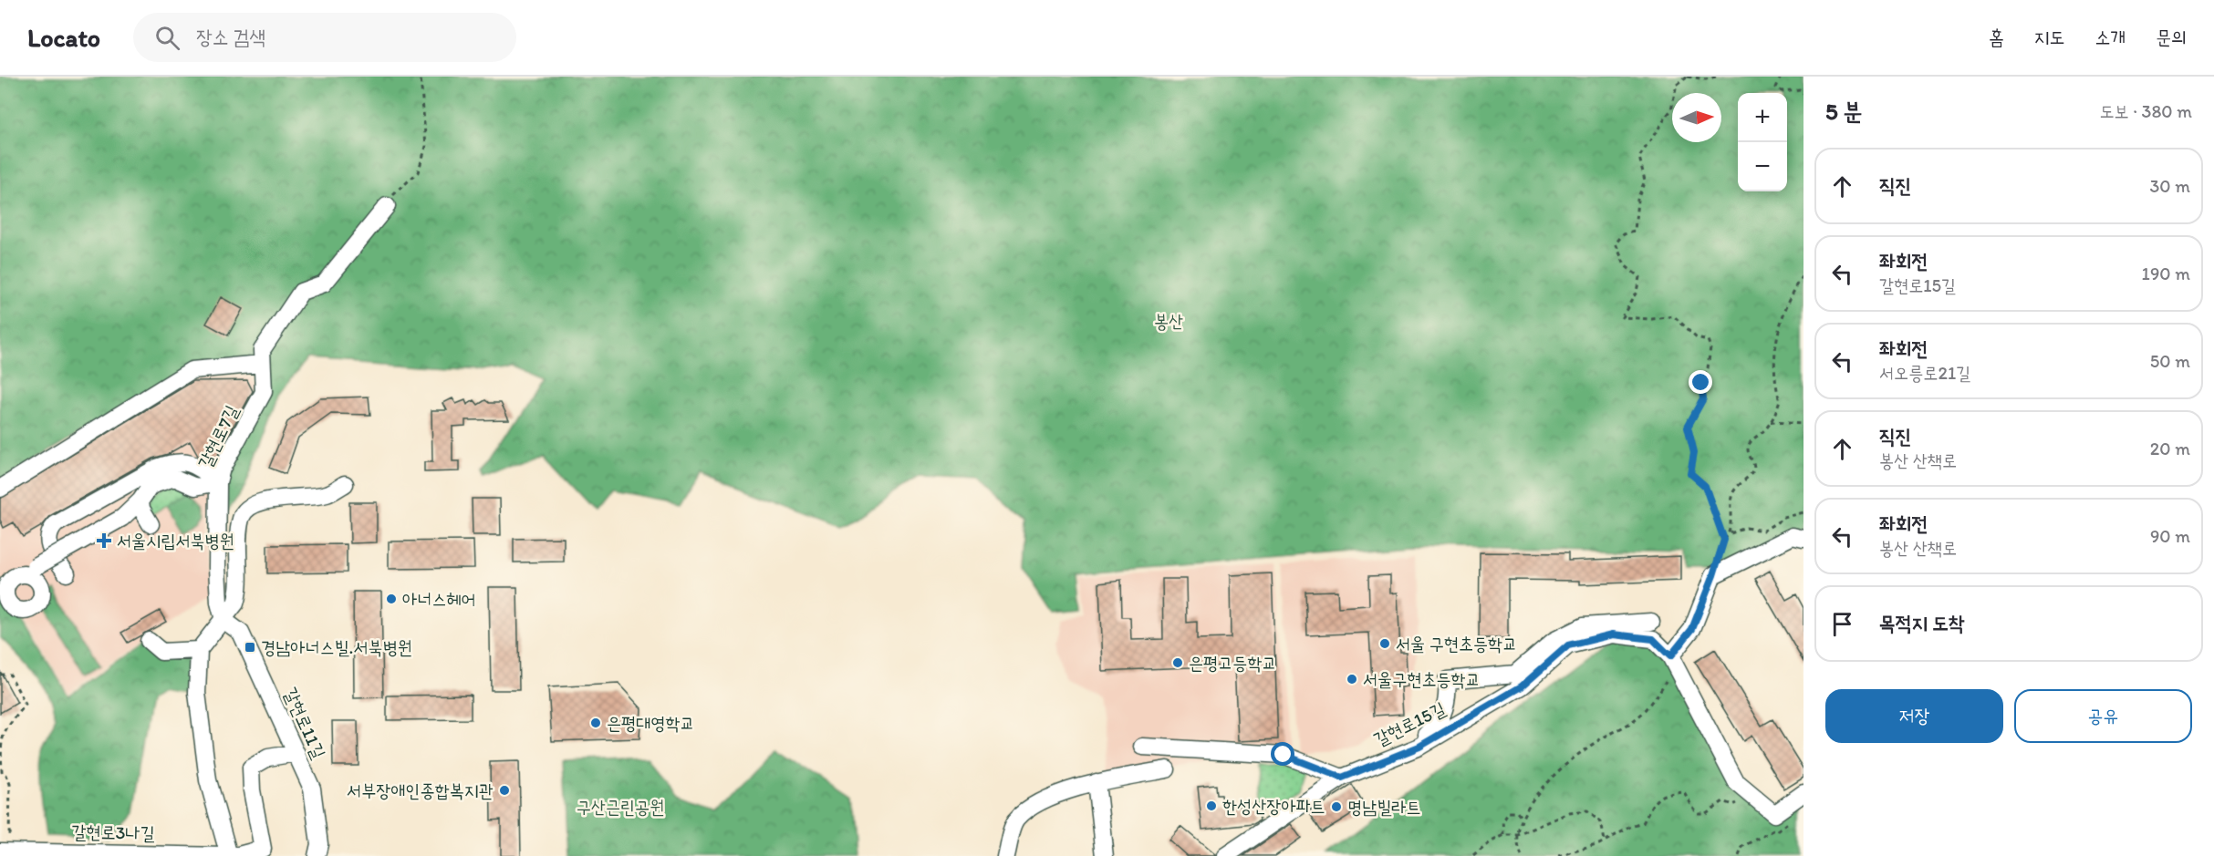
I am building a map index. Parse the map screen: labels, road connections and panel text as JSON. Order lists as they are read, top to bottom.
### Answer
{
  "streets": {
    "street": [
      "갈현로7길",
      "갈현로11길",
      "갈현로15길",
      "갈현로3나길"
    ]
  },
  "crossings": [
    ["갈현로7길", "갈현로11길"]
  ],
  "parks": ["봉산", "구산근린공원"],
  "places": {
    "health": ["서울시립서북병원"],
    "other": [
      "아너스헤어",
      "서울 구현초등학교",
      "은평고등학교",
      "서울구현초등학교",
      "은평대영학교",
      "서부장애인종합복지관",
      "한성산장아파트",
      "명남빌라트"
    ],
    "transit": ["경남아너스빌.서북병원"]
  },
  "north": "right",
  "page": {
    "header": "Locato",
    "search": "장소 검색",
    "nav": [
      "홈",
      "지도",
      "소개",
      "문의"
    ],
    "heading": ["5 분", "도보 · 380 m"],
    "map_buttons": ["+", "−"],
    "list": [
      ["직진", "30 m"],
      ["좌회전", "갈현로15길", "190 m"],
      ["좌회전", "서오릉로21길", "50 m"],
      ["직진", "봉산 산책로", "20 m"],
      ["좌회전", "봉산 산책로", "90 m"],
      "목적지 도착"
    ],
    "buttons": ["저장", "공유"]
  }
}
